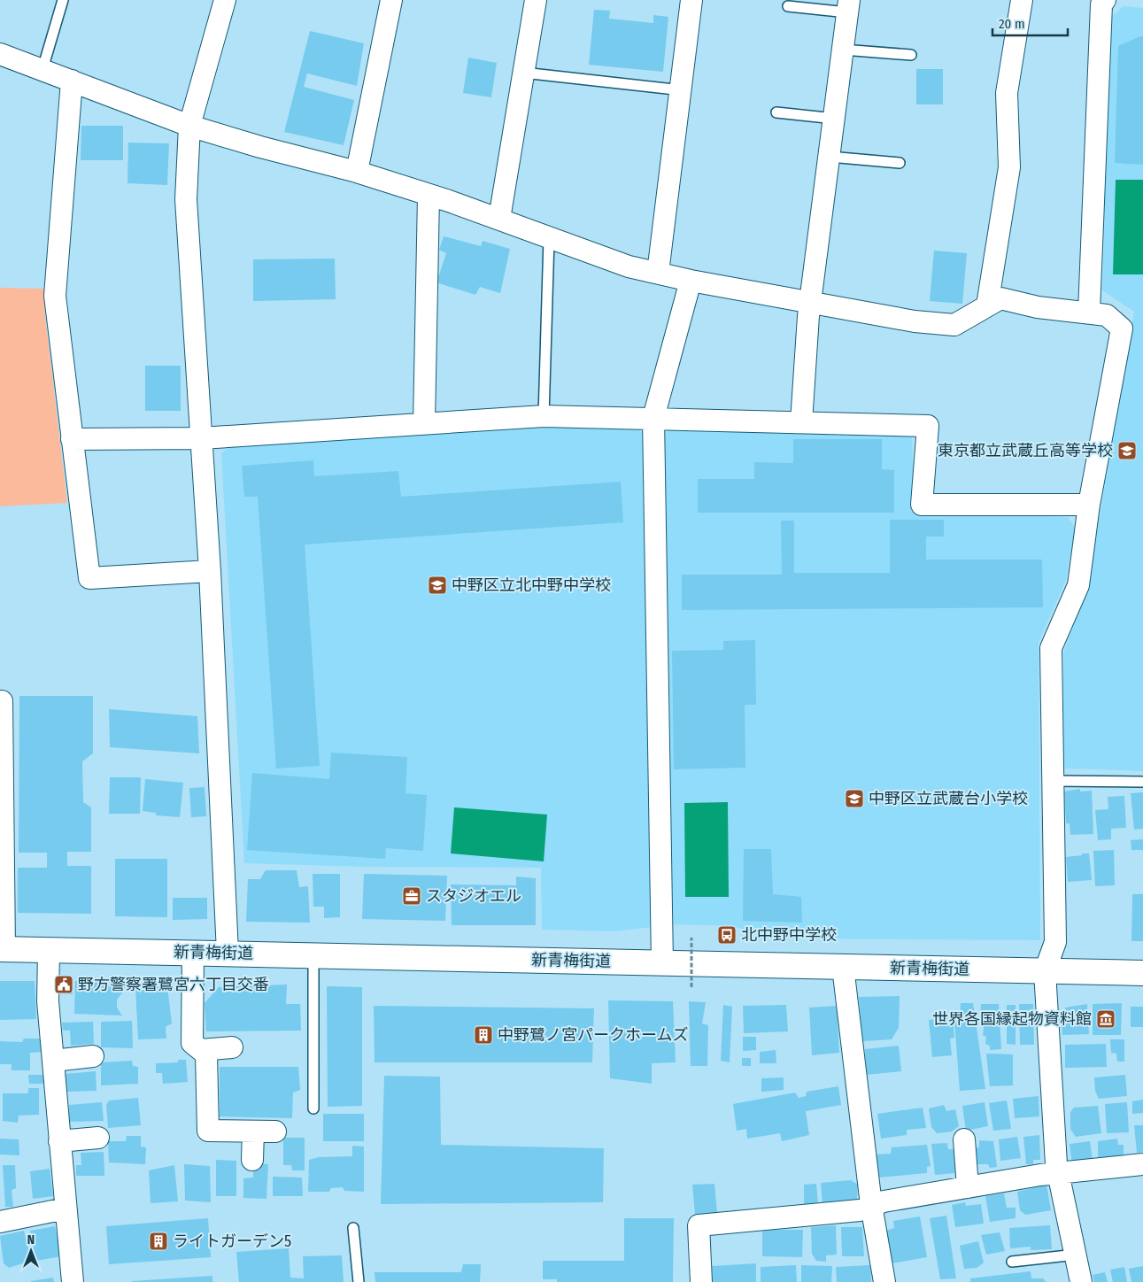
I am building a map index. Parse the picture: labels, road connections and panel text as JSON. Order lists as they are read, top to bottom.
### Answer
{
  "streets": {
    "main road": ["新青梅街道"]
  },
  "places": {
    "school or university": ["東京都立武蔵丘高等学校", "中野区立北中野中学校", "中野区立武蔵台小学校"],
    "office": ["スタジオエル"],
    "bus stop": ["北中野中学校"],
    "public building": ["野方警察署鷺宮六丁目交番"],
    "museum": ["世界各国縁起物資料館"],
    "building": ["中野鷺ノ宮パークホームズ", "ライトガーデン5"]
  },
  "scale_bar": "20 m",
  "north": "top"
}
